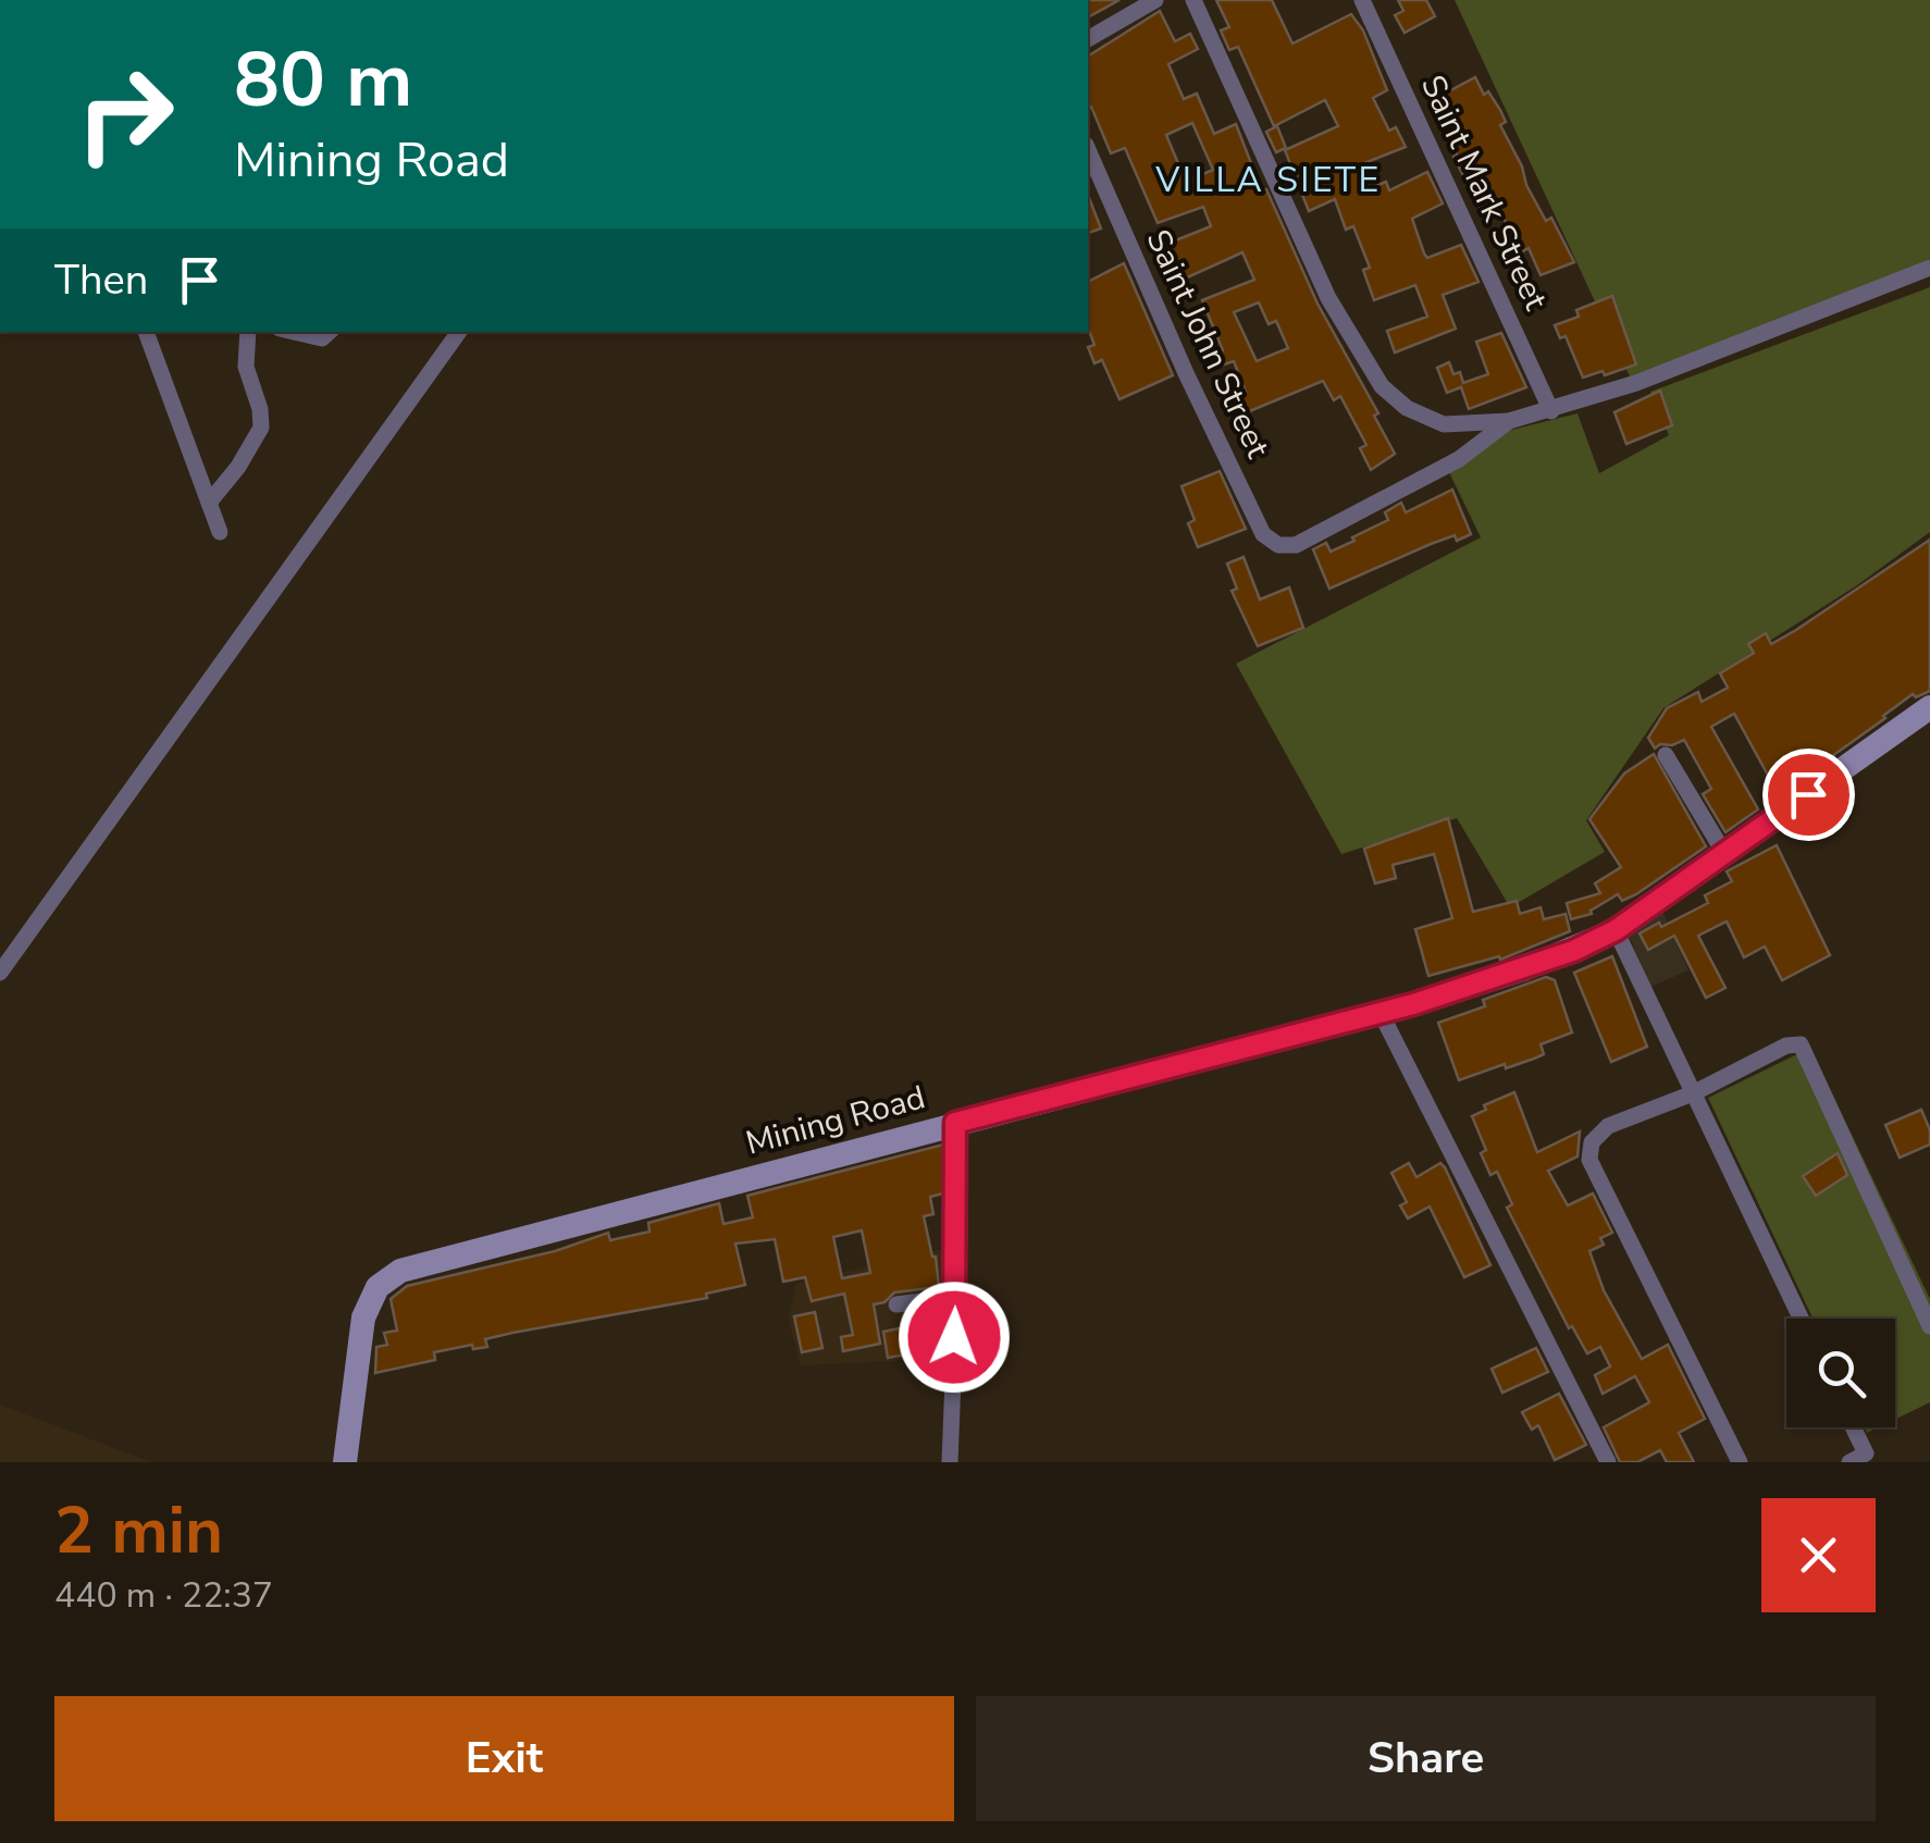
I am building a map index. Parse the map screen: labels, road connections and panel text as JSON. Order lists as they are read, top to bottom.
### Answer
{
  "streets": {
    "street": ["Saint Mark Street", "Saint John Street", "Mining Road"]
  },
  "districts": ["VILLA SIETE"],
  "page": {
    "turn": ["80 m", "Mining Road"],
    "then": "Then",
    "heading": ["2 min", "440 m · 22:37"],
    "buttons": ["Exit", "Share"]
  }
}
